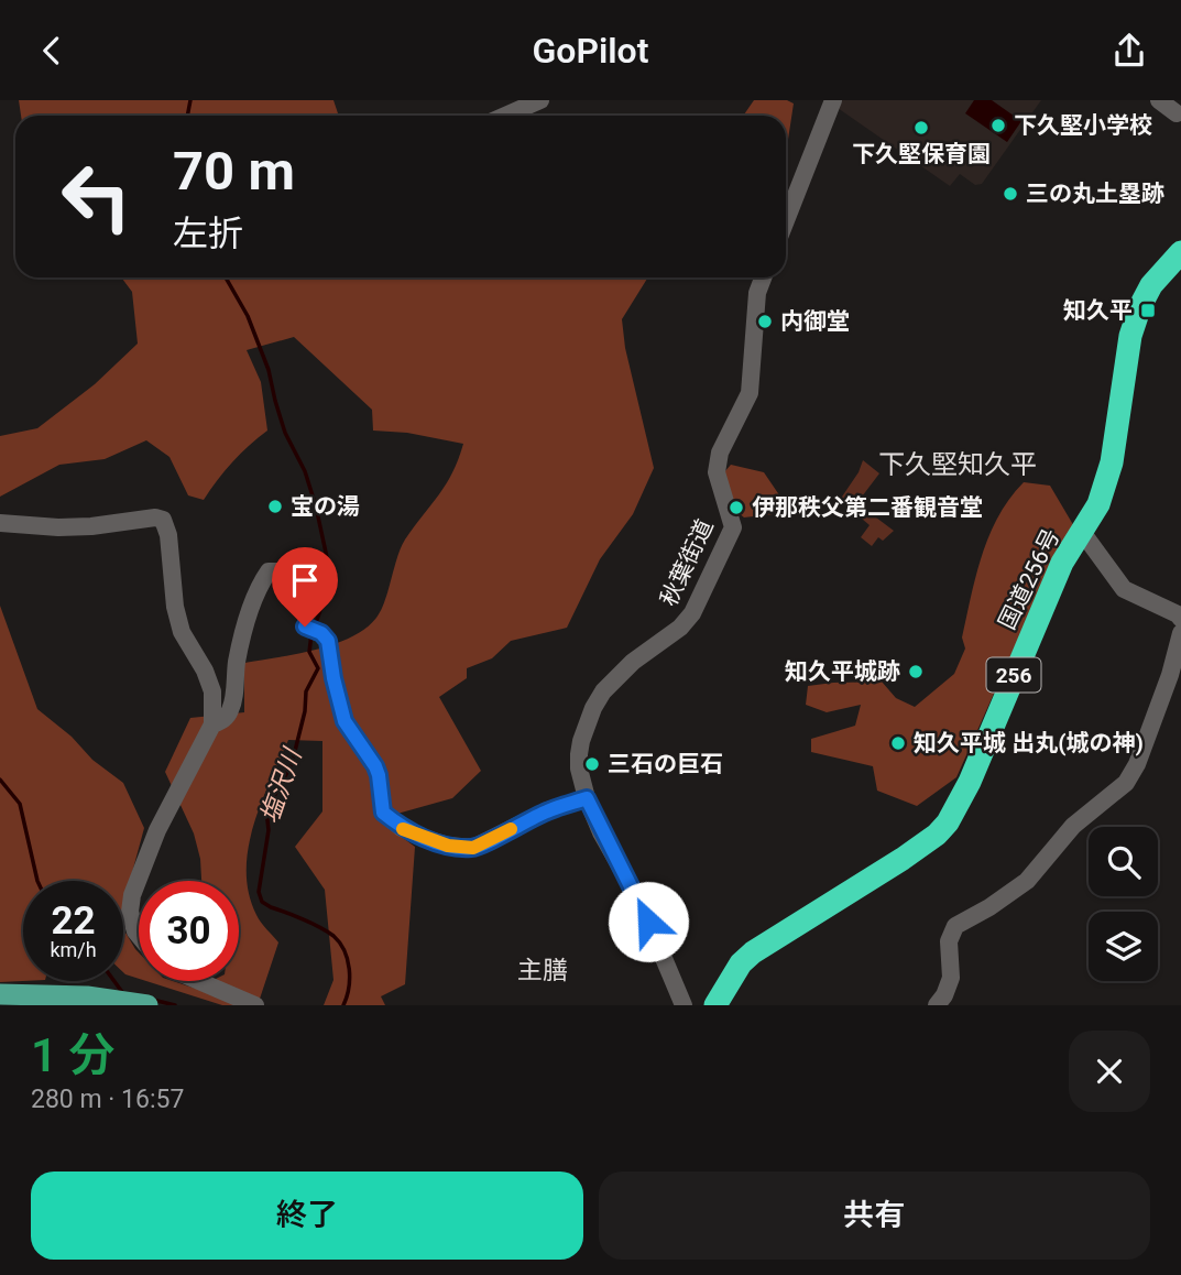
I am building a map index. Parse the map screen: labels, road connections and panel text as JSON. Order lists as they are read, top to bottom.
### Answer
{
  "streets": {
    "highway": ["国道256号", "256"],
    "street": ["秋葉街道"]
  },
  "districts": ["下久堅知久平", "主膳"],
  "water": ["塩沢川"],
  "places": {
    "other": [
      "下久堅小学校",
      "下久堅保育園",
      "三の丸土塁跡",
      "内御堂",
      "宝の湯",
      "伊那秩父第二番観音堂",
      "知久平城跡",
      "知久平城 出丸(城の神)",
      "三石の巨石"
    ],
    "transit": ["知久平"]
  },
  "page": {
    "header": "GoPilot",
    "turn": ["70 m", "左折"],
    "speed": "22 km/h",
    "limit": "30",
    "heading": ["1 分", "280 m · 16:57"],
    "buttons": ["終了", "共有"]
  }
}
